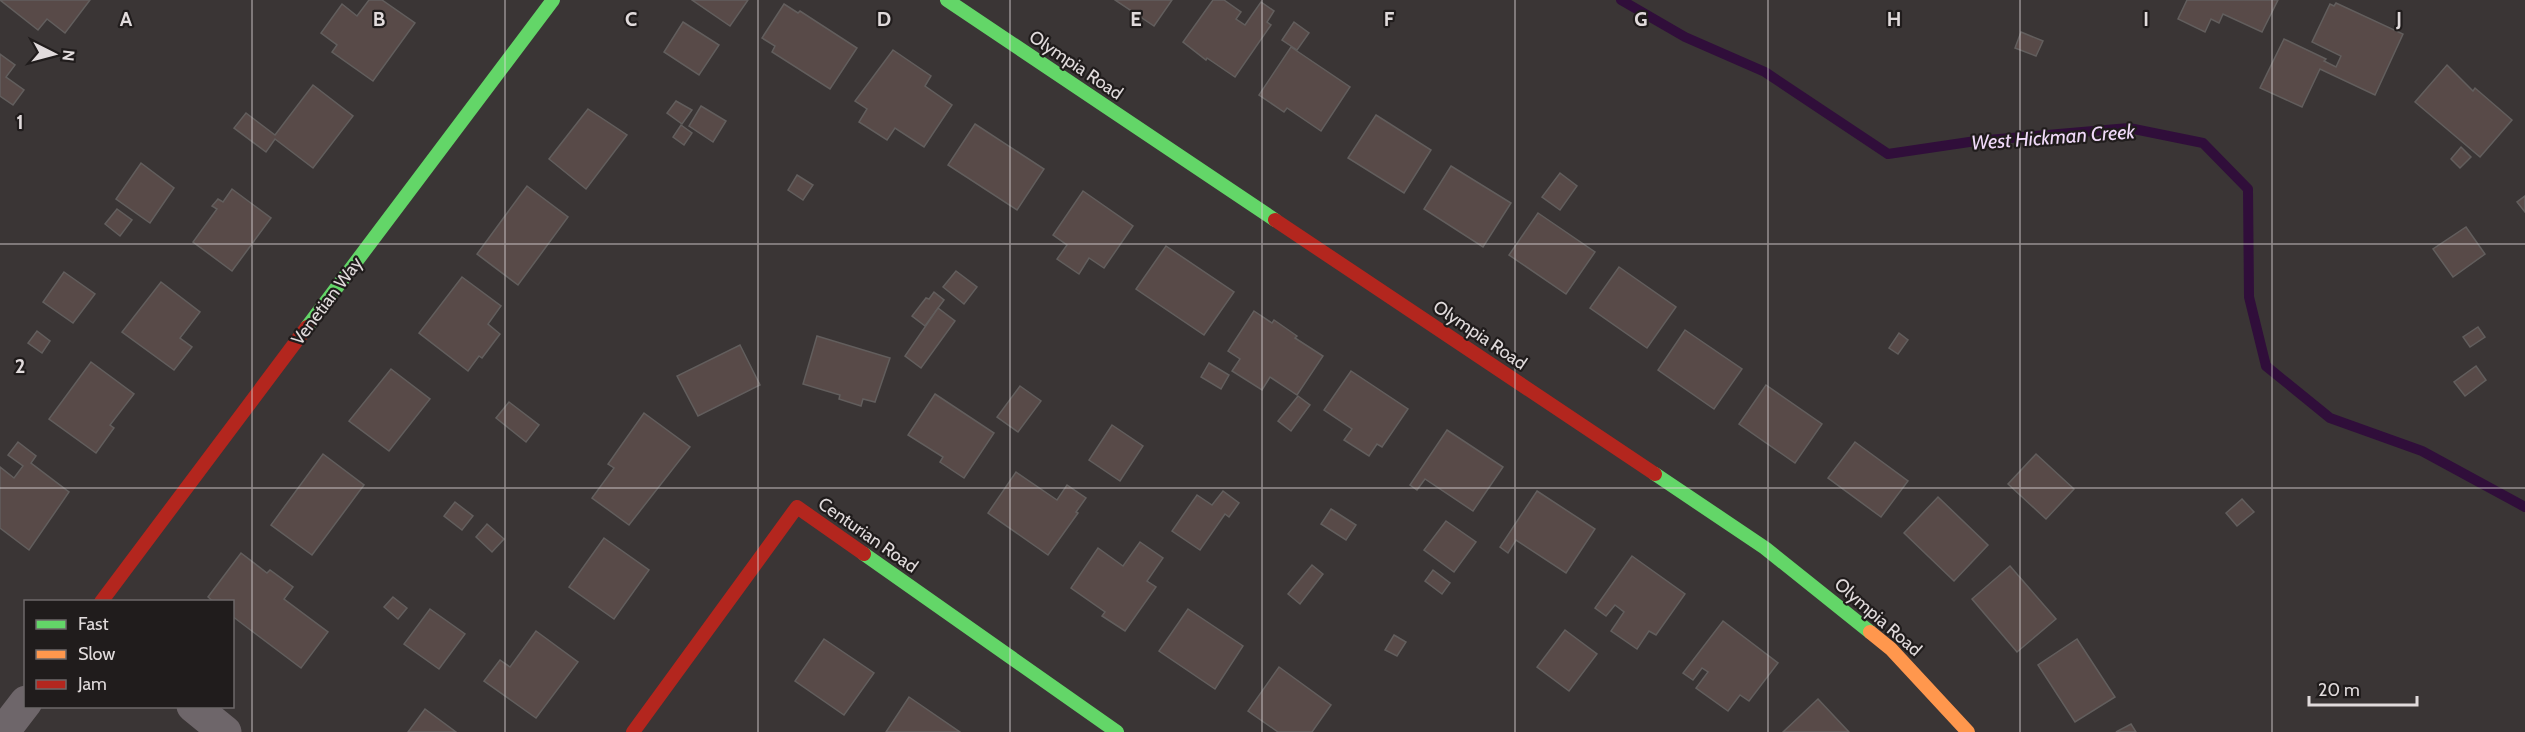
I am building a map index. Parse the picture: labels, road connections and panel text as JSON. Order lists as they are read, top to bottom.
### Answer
{
  "streets": {
    "street": ["Olympia Road", "Venetian Way", "Centurian Road"]
  },
  "water": ["West Hickman Creek"],
  "legend": ["Fast", "Slow", "Jam"],
  "scale_bar": "20 m",
  "north": "right",
  "grid": {
    "columns": [
      "A",
      "B",
      "C",
      "D",
      "E",
      "F",
      "G",
      "H",
      "I",
      "J"
    ],
    "rows": ["1", "2"]
  }
}
